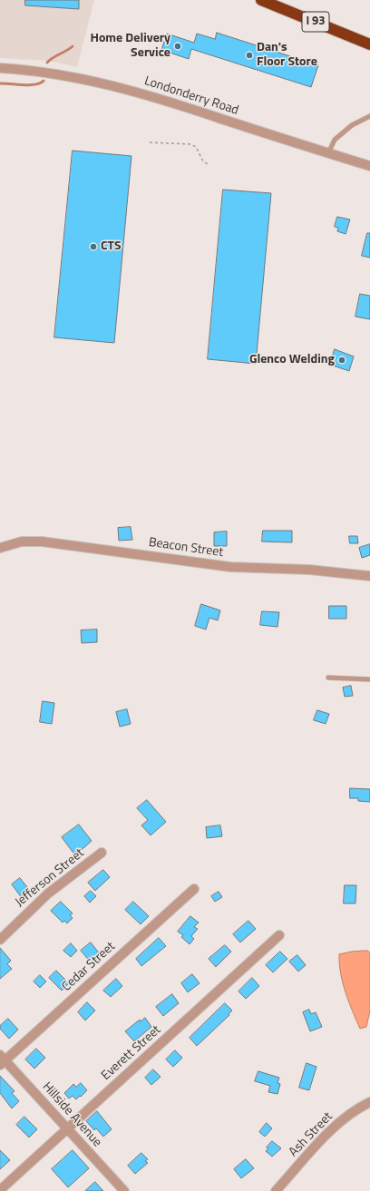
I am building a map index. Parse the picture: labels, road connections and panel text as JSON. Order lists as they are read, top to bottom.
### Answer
{
  "streets": {
    "highway": ["I 93"],
    "street": [
      "Londonderry Road",
      "Beacon Street",
      "Jefferson Street",
      "Cedar Street",
      "Everett Street",
      "Hillside Avenue",
      "Ash Street"
    ]
  },
  "crossings": [
    ["Cedar Street", "Hillside Avenue"],
    ["Everett Street", "Hillside Avenue"]
  ],
  "places": [
    "Home Delivery Service",
    "Dan's Floor Store",
    "CTS",
    "Glenco Welding"
  ]
}
